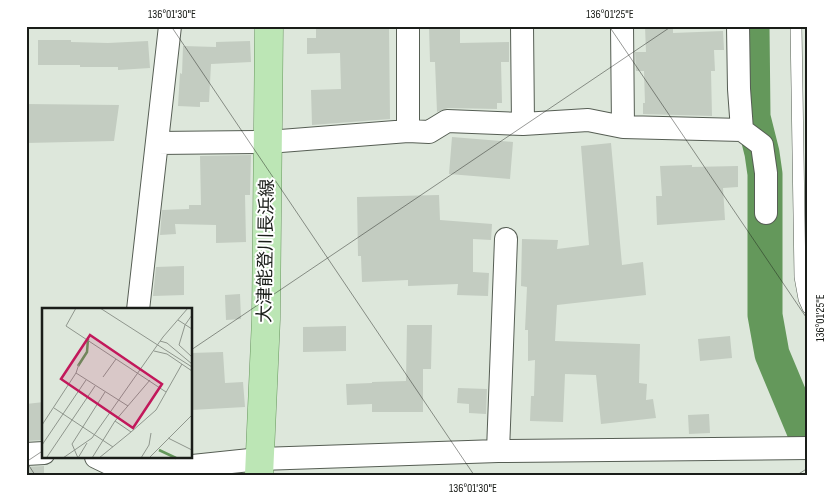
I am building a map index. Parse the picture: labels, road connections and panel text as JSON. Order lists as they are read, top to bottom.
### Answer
{
  "streets": {
    "main road": ["大津能登川長浜線"]
  },
  "coordinates": ["136°01'30\"E", "136°01'25\"E"]
}
